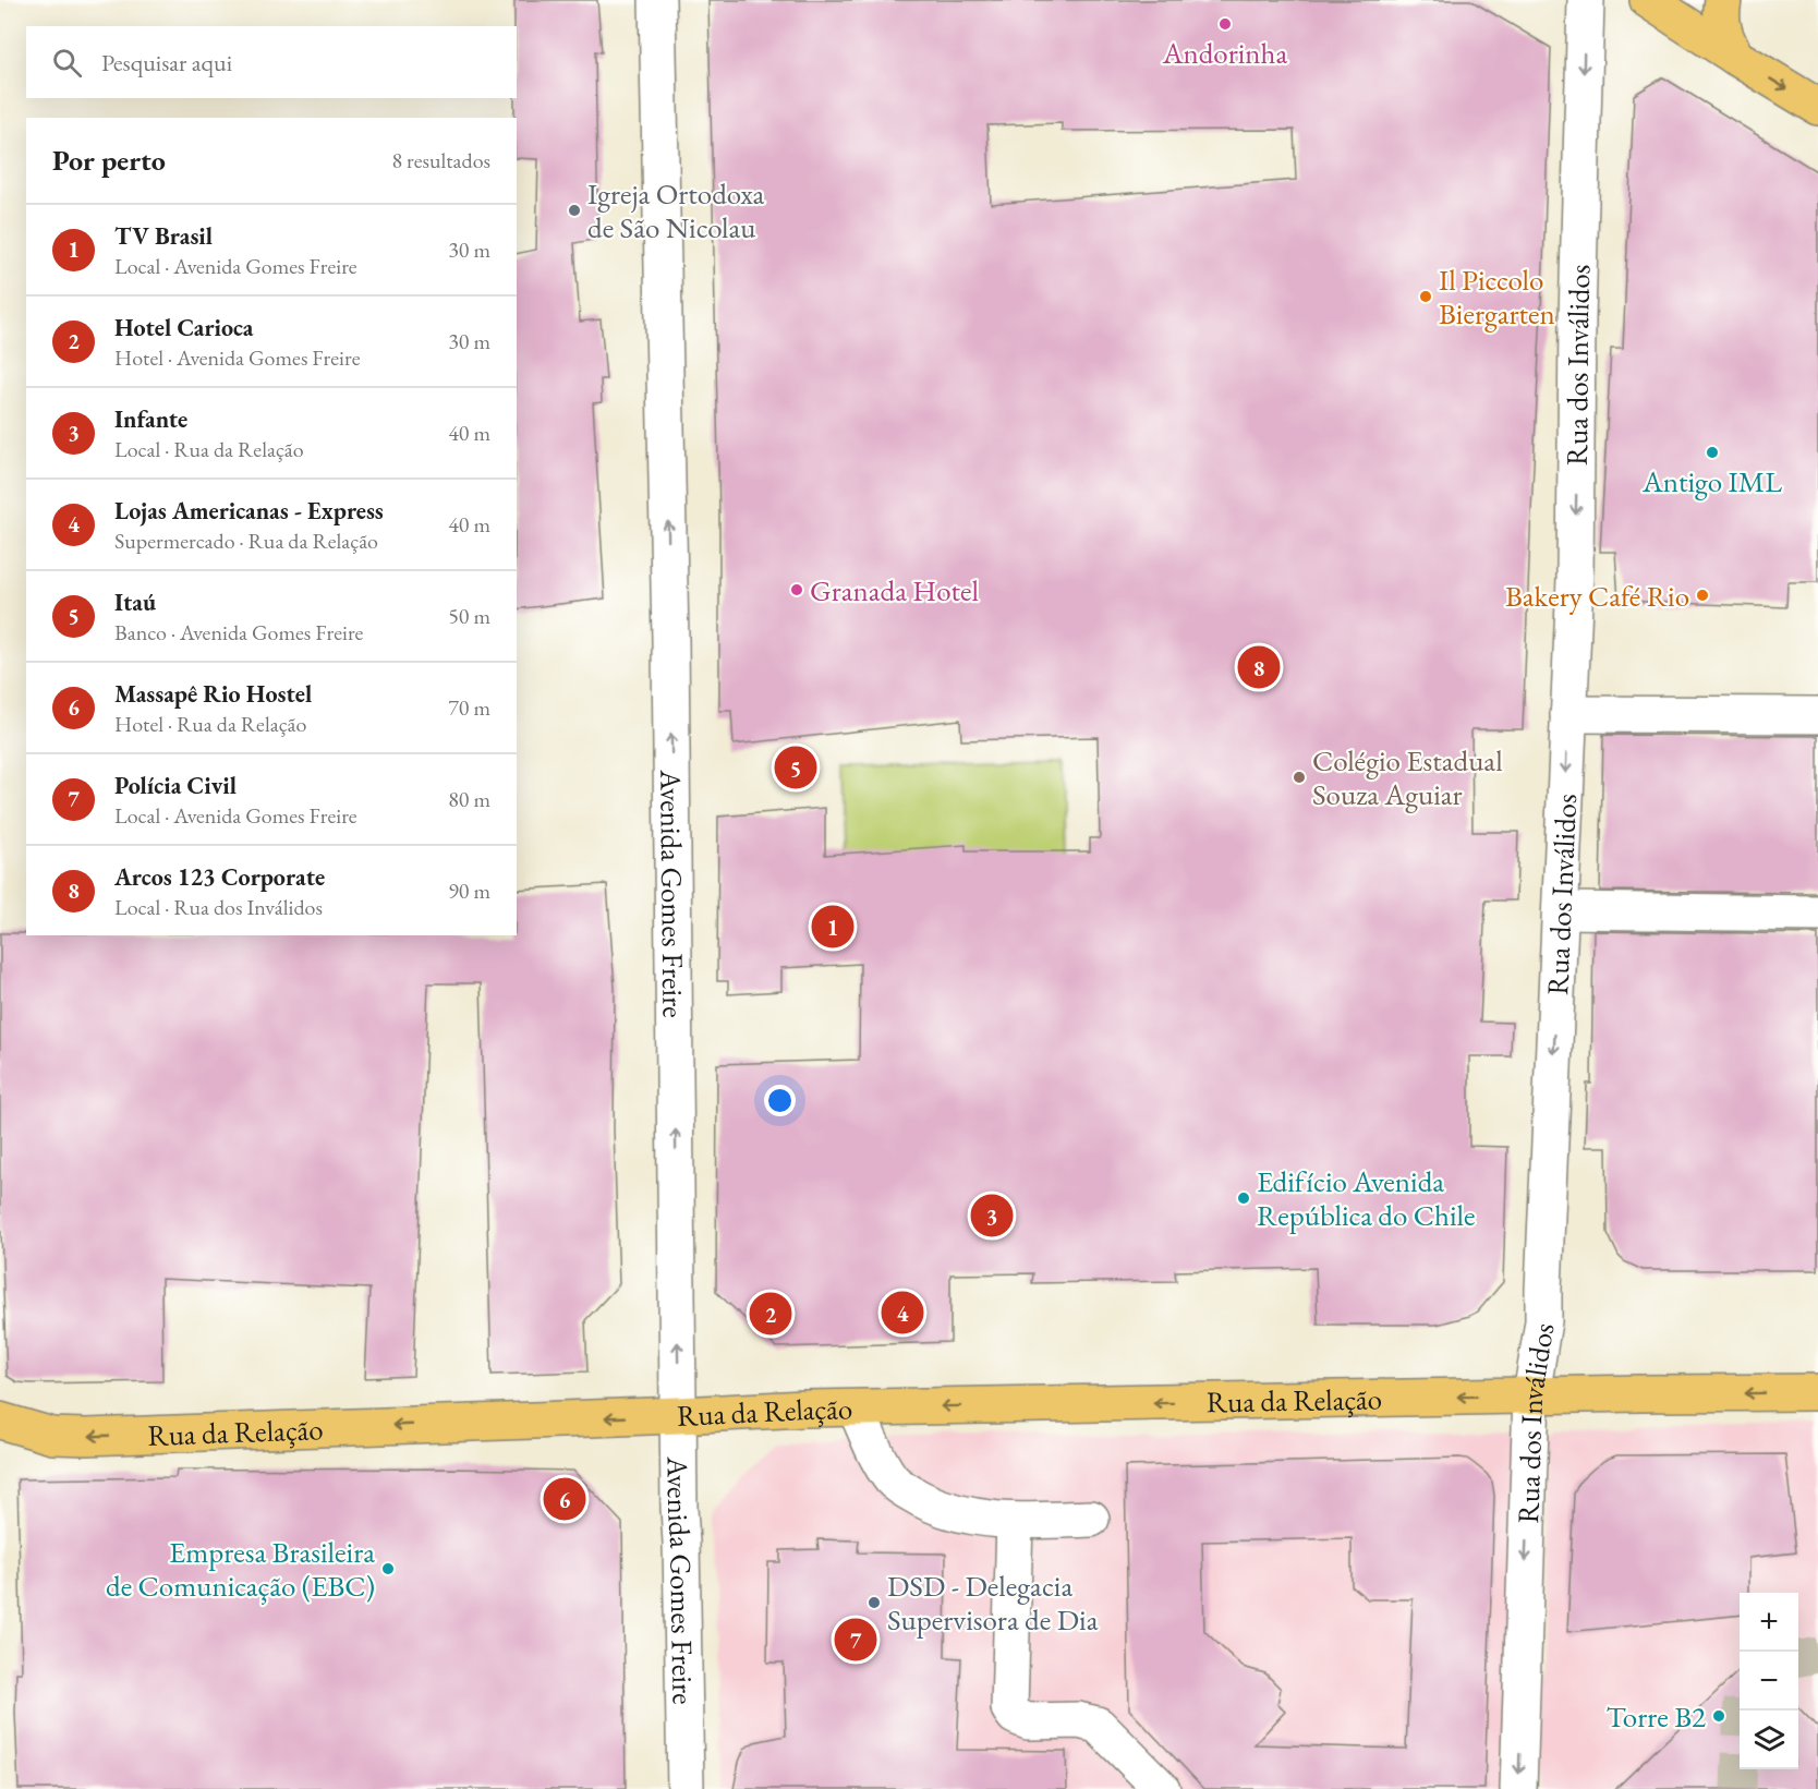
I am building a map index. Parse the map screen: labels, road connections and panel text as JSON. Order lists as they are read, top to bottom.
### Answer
{
  "streets": {
    "main road": ["Rua da Relação"],
    "street": ["Rua dos Inválidos", "Avenida Gomes Freire"]
  },
  "crossings": [
    ["Rua dos Inválidos", "Rua da Relação"],
    ["Avenida Gomes Freire", "Rua da Relação"]
  ],
  "one_way": ["Rua dos Inválidos", "Avenida Gomes Freire", "Rua da Relação"],
  "places": [
    "Andorinha",
    "Igreja Ortodoxa de São Nicolau",
    "Il Piccolo Biergarten",
    "Antigo IML",
    "Granada Hotel",
    "Bakery Café Rio",
    "Colégio Estadual Souza Aguiar",
    "Edifício Avenida República do Chile",
    "Empresa Brasileira de Comunicação (EBC)",
    "DSD - Delegacia Supervisora de Dia",
    "Torre B2"
  ],
  "page": {
    "search": "Pesquisar aqui",
    "heading": ["Por perto", "8 resultados"],
    "list": [
      {
        "mark": "1",
        "name": "TV Brasil",
        "note": "Local · Avenida Gomes Freire",
        "value": "30 m"
      },
      {
        "mark": "2",
        "name": "Hotel Carioca",
        "note": "Hotel · Avenida Gomes Freire",
        "value": "30 m"
      },
      {
        "mark": "3",
        "name": "Infante",
        "note": "Local · Rua da Relação",
        "value": "40 m"
      },
      {
        "mark": "4",
        "name": "Lojas Americanas - Express",
        "note": "Supermercado · Rua da Relação",
        "value": "40 m"
      },
      {
        "mark": "5",
        "name": "Itaú",
        "note": "Banco · Avenida Gomes Freire",
        "value": "50 m"
      },
      {
        "mark": "6",
        "name": "Massapê Rio Hostel",
        "note": "Hotel · Rua da Relação",
        "value": "70 m"
      },
      {
        "mark": "7",
        "name": "Polícia Civil",
        "note": "Local · Avenida Gomes Freire",
        "value": "80 m"
      },
      {
        "mark": "8",
        "name": "Arcos 123 Corporate",
        "note": "Local · Rua dos Inválidos",
        "value": "90 m"
      }
    ],
    "pins": [
      "8",
      "5",
      "1",
      "3",
      "4",
      "2",
      "6",
      "7"
    ],
    "map_buttons": ["+", "−"]
  }
}
